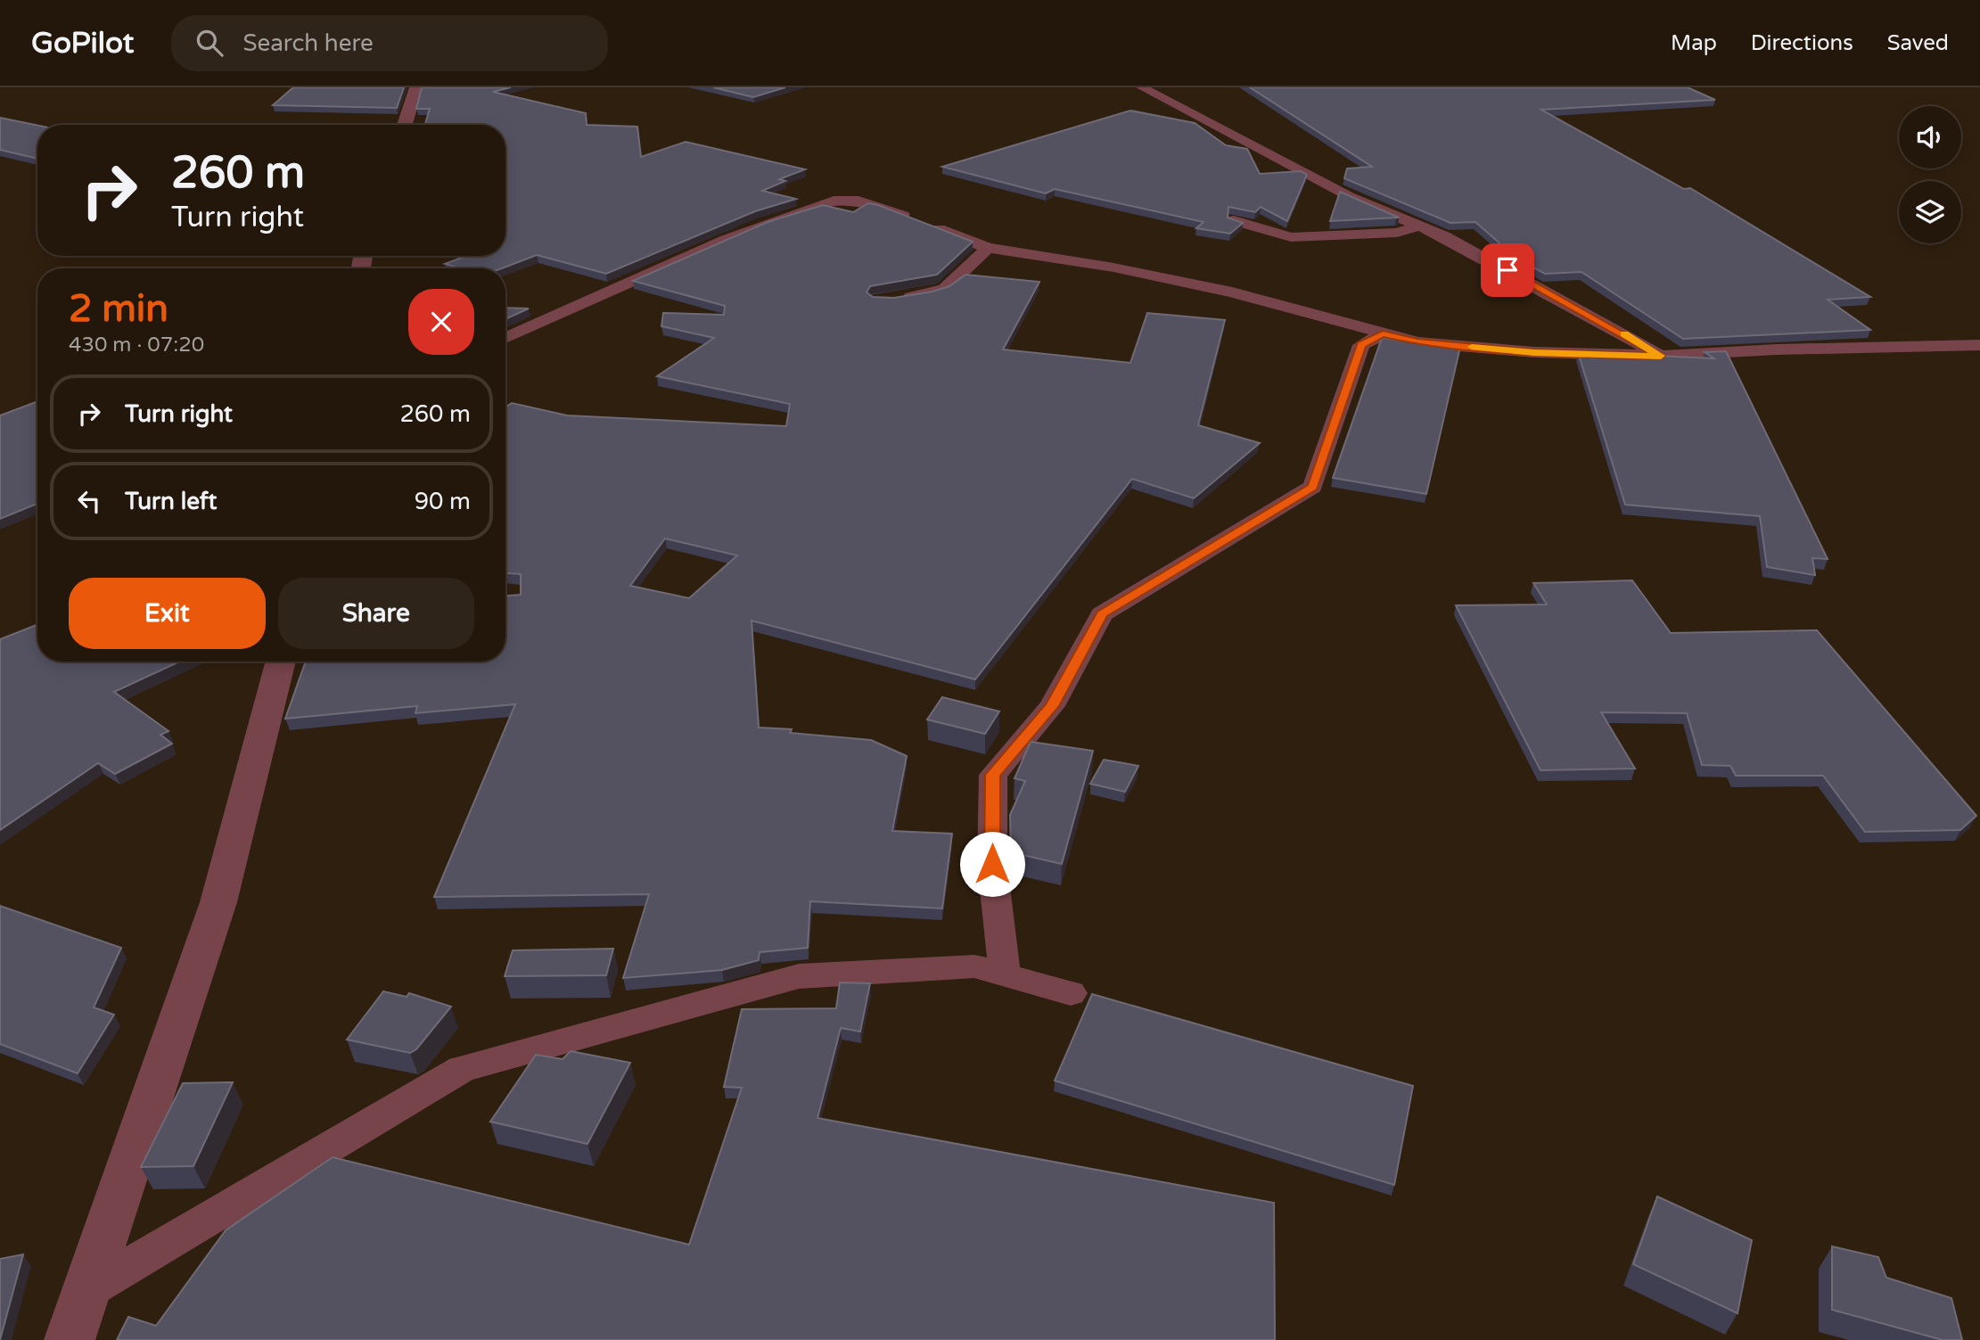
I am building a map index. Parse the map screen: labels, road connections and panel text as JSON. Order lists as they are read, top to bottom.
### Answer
{
  "page": {
    "header": "GoPilot",
    "search": "Search here",
    "nav": ["Map", "Directions", "Saved"],
    "turn": ["260 m", "Turn right"],
    "heading": ["2 min", "430 m · 07:20"],
    "list": [
      {
        "name": "Turn right",
        "value": "260 m"
      },
      {
        "name": "Turn left",
        "value": "90 m"
      }
    ],
    "buttons": ["Exit", "Share"]
  }
}
